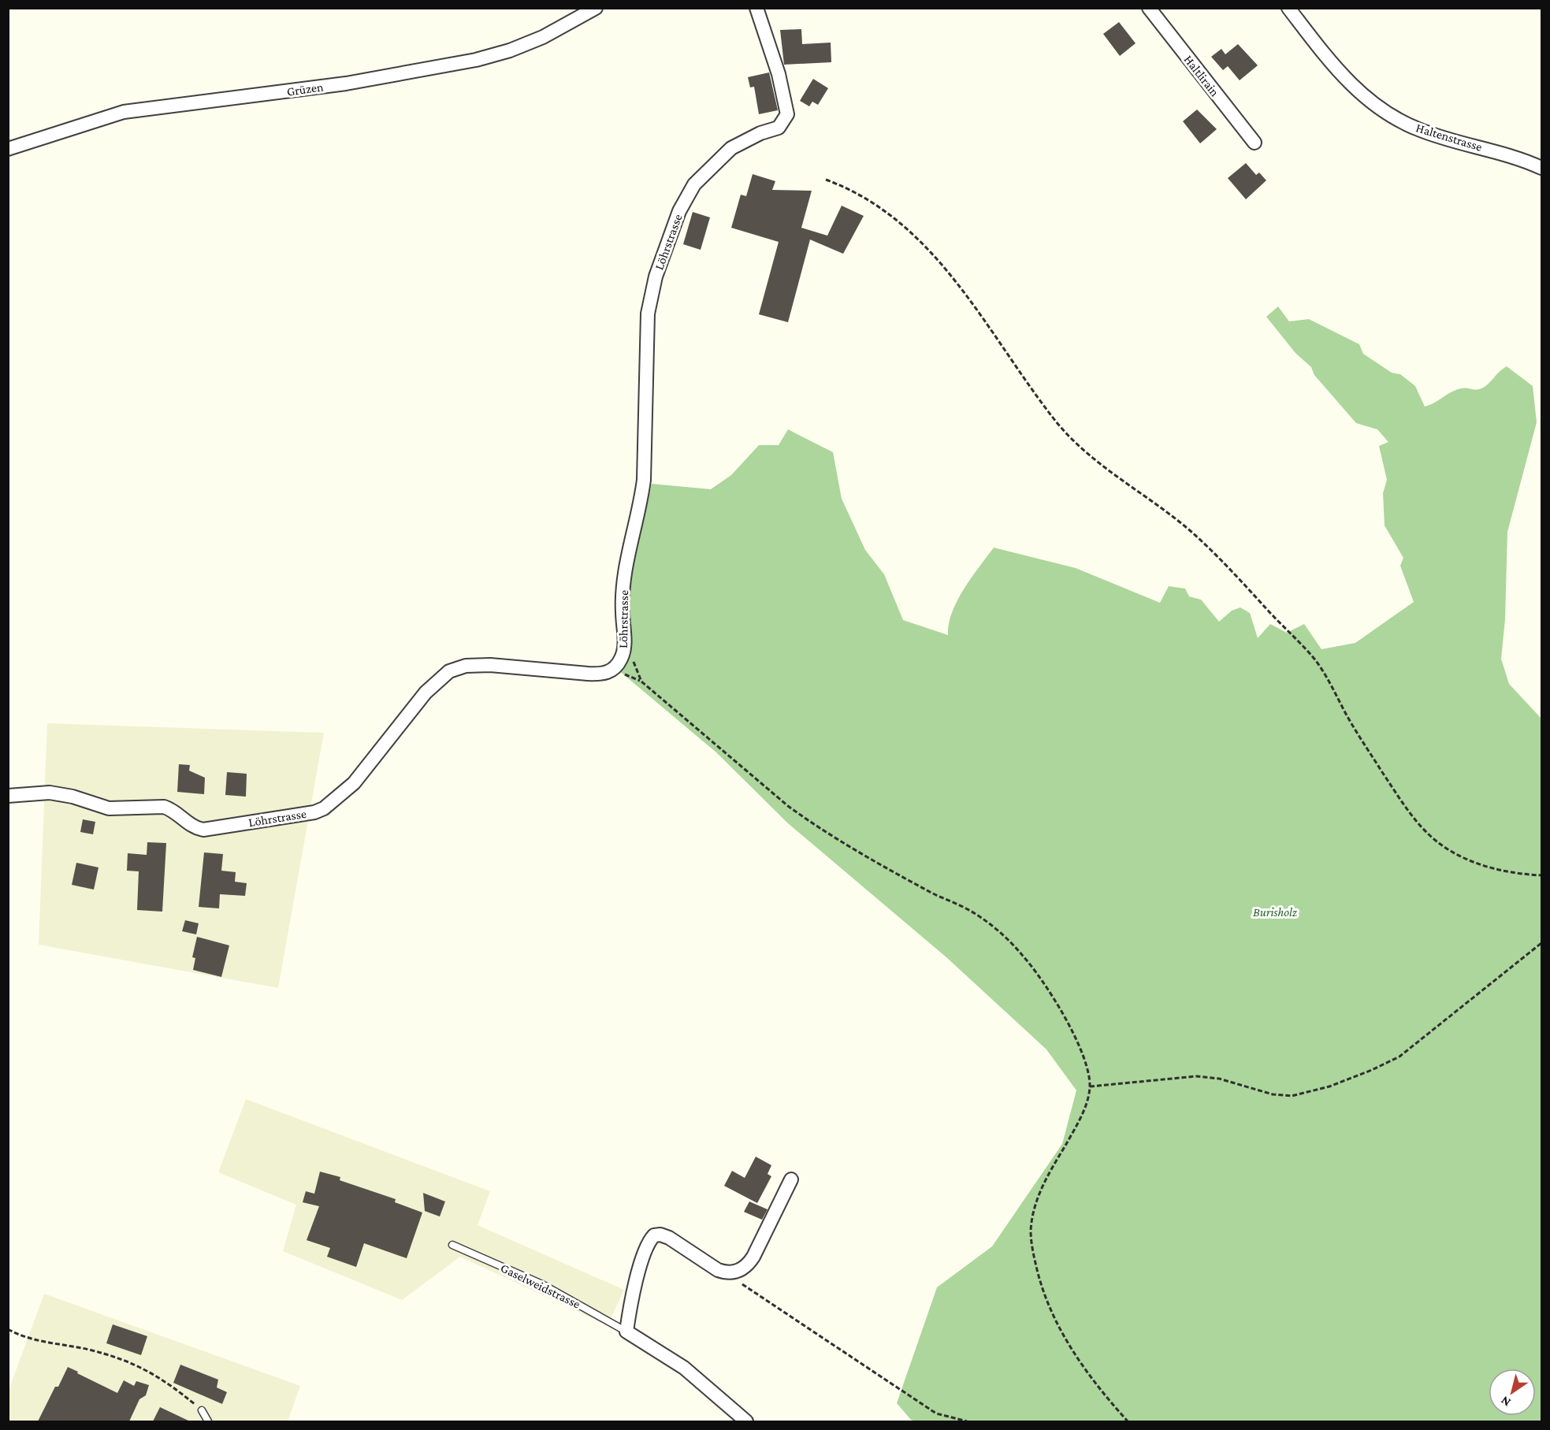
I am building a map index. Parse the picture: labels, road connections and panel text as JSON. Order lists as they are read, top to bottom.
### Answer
{
  "streets": {
    "street": [
      "Haltlirain",
      "Grüzen",
      "Haltenstrasse",
      "Löhrstrasse",
      "Gaselweidstrasse"
    ]
  },
  "parks": ["Burisholz"],
  "north": "bottom left"
}
